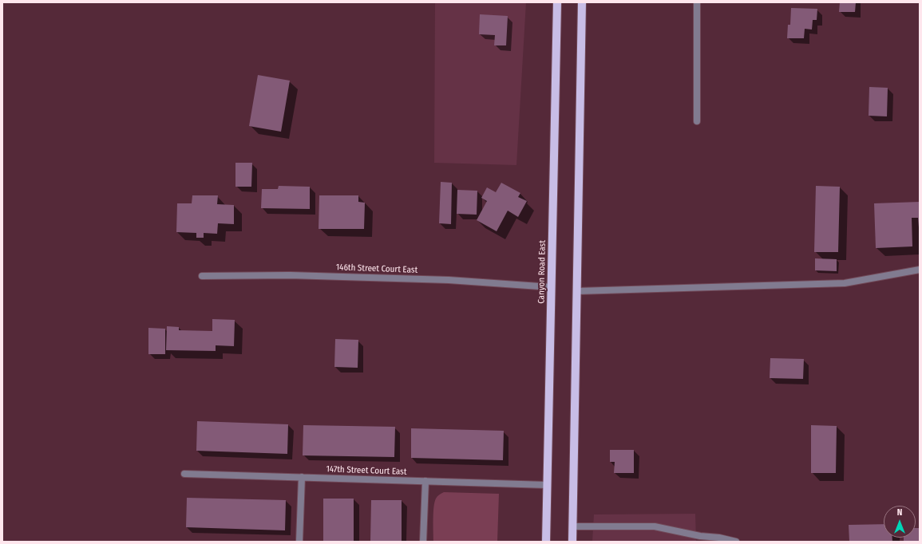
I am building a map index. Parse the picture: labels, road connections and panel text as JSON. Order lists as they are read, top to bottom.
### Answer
{
  "streets": {
    "main road": ["Canyon Road East"],
    "street": ["146th Street Court East", "147th Street Court East"]
  },
  "crossings": [
    ["146th Street Court East", "Canyon Road East"],
    ["Canyon Road East", "147th Street Court East"]
  ],
  "north": "top"
}
